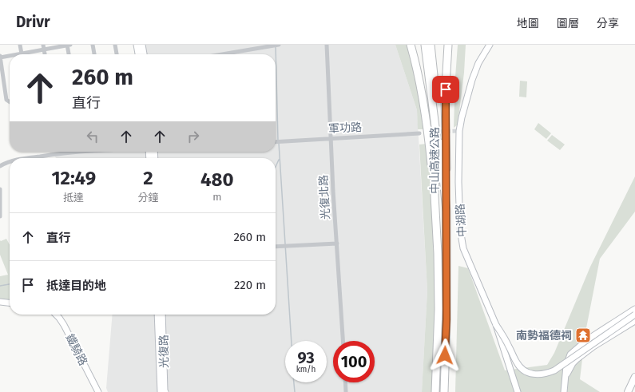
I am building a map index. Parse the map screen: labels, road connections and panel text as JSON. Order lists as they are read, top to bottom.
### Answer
{
  "streets": {
    "highway": ["中山高速公路"],
    "street": [
      "軍功路",
      "光復北路",
      "中湖路",
      "鐵騎路",
      "光復路"
    ]
  },
  "crossings": [
    ["軍功路", "光復北路"]
  ],
  "places": {
    "temple": ["南勢福德祠"]
  },
  "page": {
    "header": "Drivr",
    "nav": ["地圖", "圖層", "分享"],
    "turn": ["260 m", "直行"],
    "eta": [
      "12:49",
      "抵達",
      "2",
      "分鐘",
      "480",
      "m"
    ],
    "list": [
      {
        "name": "直行",
        "value": "260 m"
      },
      {
        "name": "抵達目的地",
        "value": "220 m"
      }
    ],
    "speed": "93 km/h",
    "limit": "100"
  }
}
